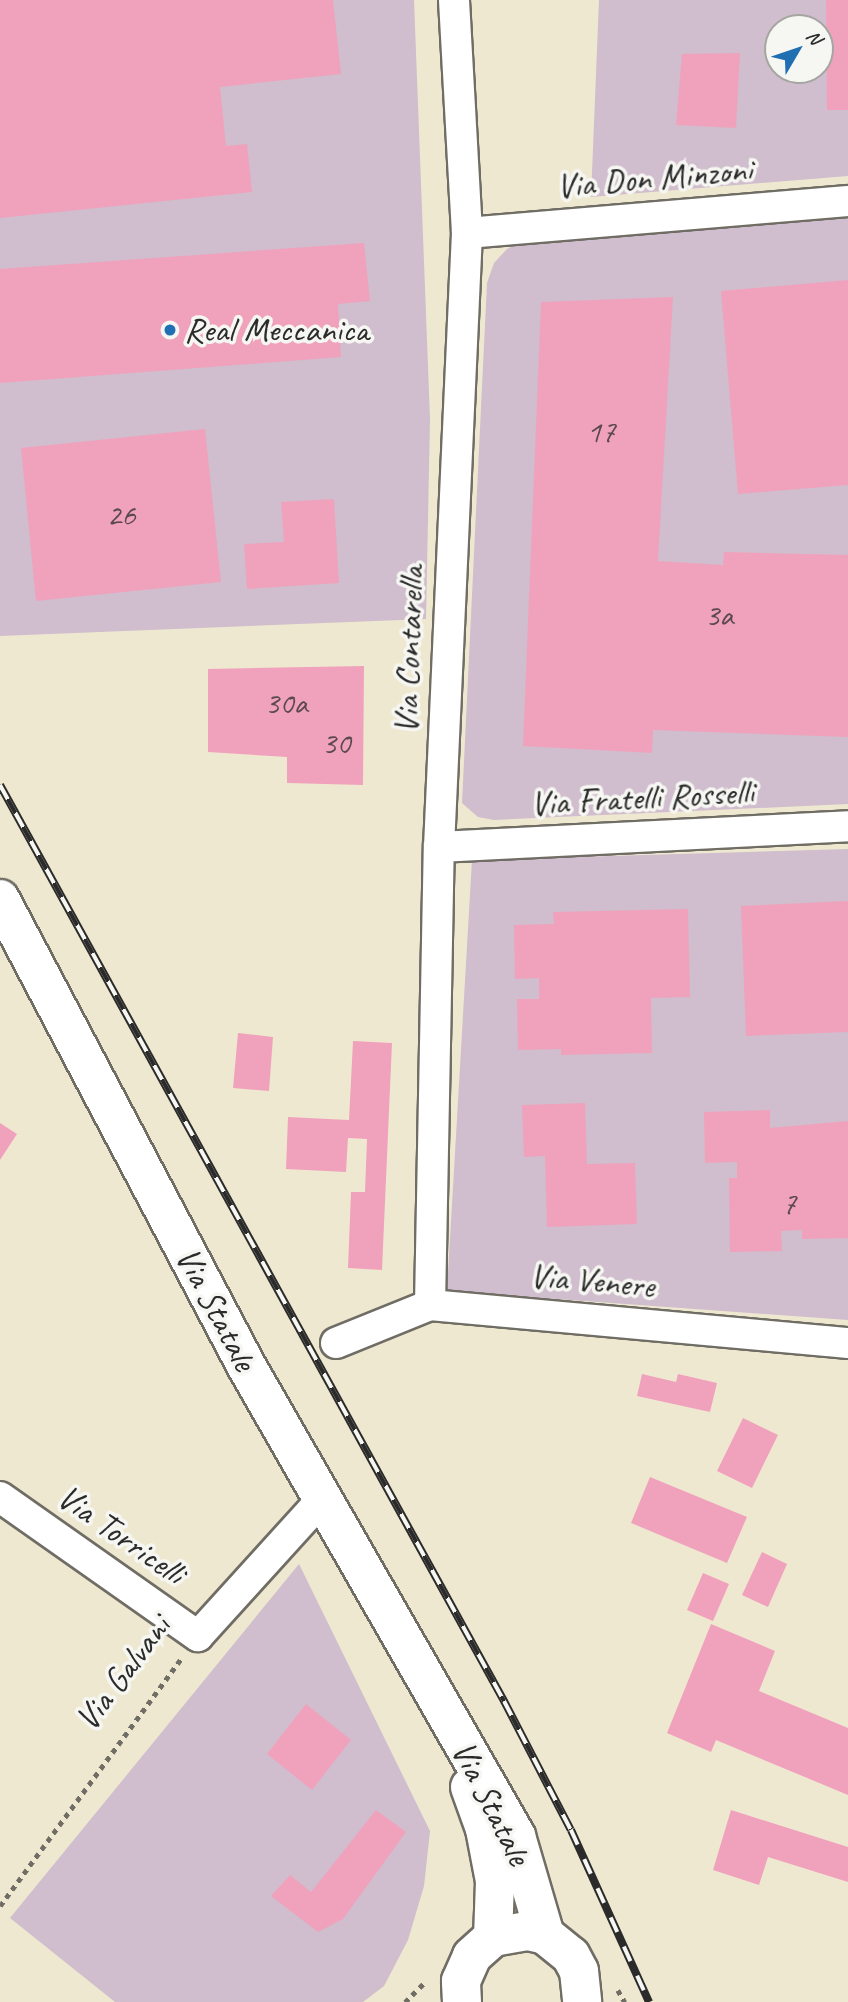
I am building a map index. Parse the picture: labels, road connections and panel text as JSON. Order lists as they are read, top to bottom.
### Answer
{
  "streets": {
    "main road": ["Via Statale"],
    "street": [
      "Via Don Minzoni",
      "Via Contarella",
      "Via Fratelli Rosselli",
      "Via Venere",
      "Via Torricelli",
      "Via Galvani"
    ]
  },
  "crossings": [
    ["Via Don Minzoni", "Via Contarella"],
    ["Via Contarella", "Via Fratelli Rosselli"],
    ["Via Contarella", "Via Venere"],
    ["Via Statale", "Via Galvani"],
    ["Via Torricelli", "Via Galvani"]
  ],
  "places": ["Real Meccanica"],
  "house_numbers": [
    "17",
    "26",
    "3a",
    "30a",
    "30",
    "7"
  ],
  "north": "top right"
}
